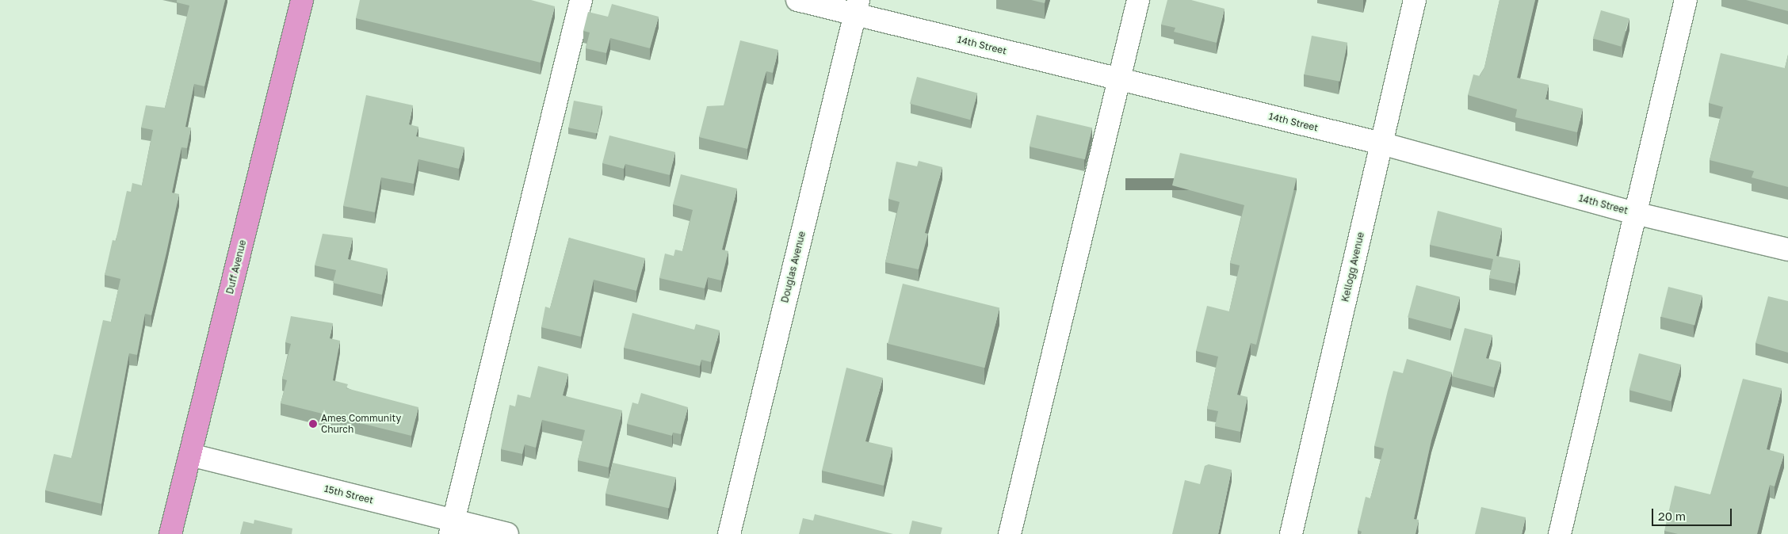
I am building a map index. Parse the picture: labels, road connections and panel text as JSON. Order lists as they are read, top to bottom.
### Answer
{
  "streets": {
    "main road": ["Duff Avenue"],
    "street": [
      "14th Street",
      "Douglas Avenue",
      "Kellogg Avenue",
      "15th Street"
    ]
  },
  "crossings": [
    ["14th Street", "Douglas Avenue"],
    ["14th Street", "Kellogg Avenue"],
    ["Duff Avenue", "15th Street"]
  ],
  "places": ["Ames Community Church"],
  "scale_bar": "20 m"
}
